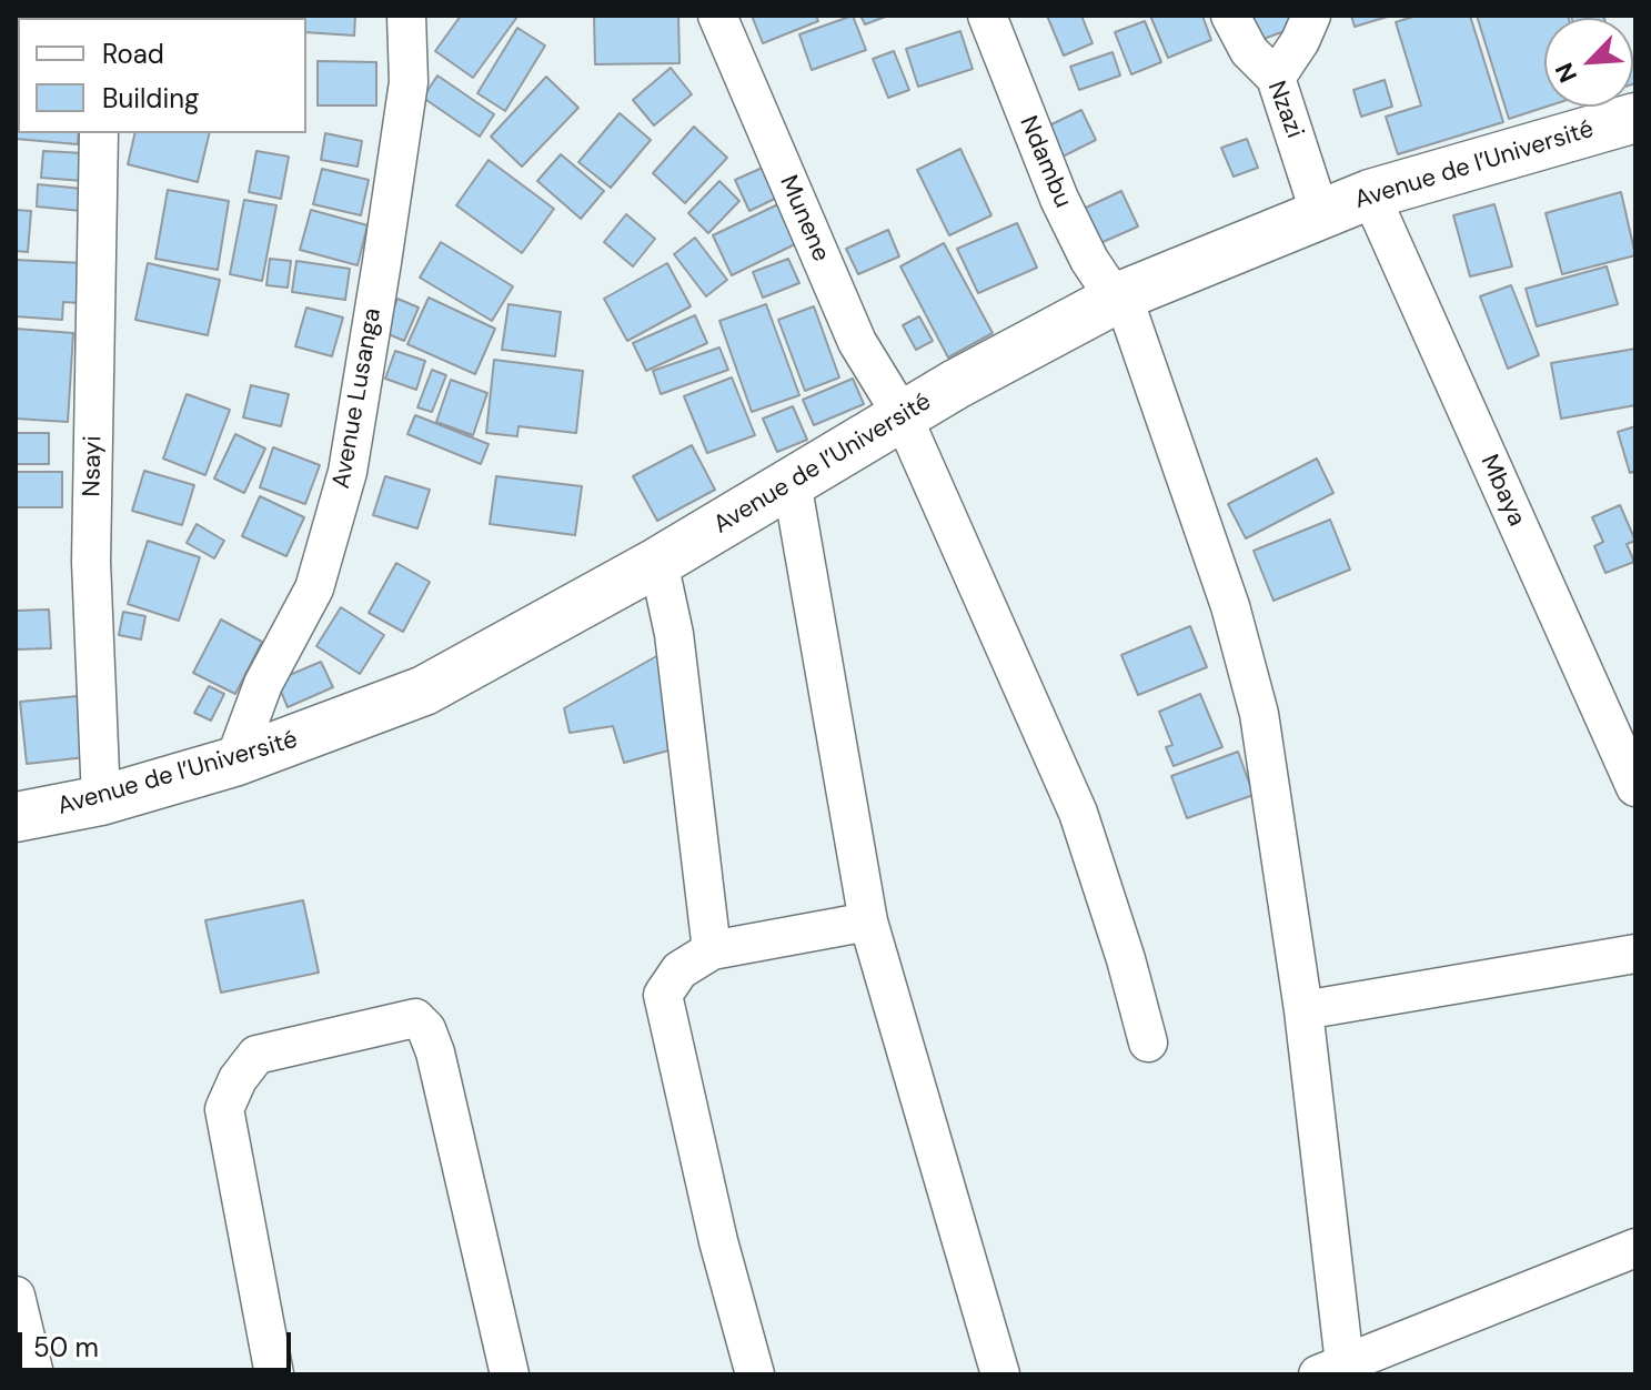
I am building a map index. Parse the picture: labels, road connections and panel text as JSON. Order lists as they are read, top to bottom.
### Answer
{
  "streets": {
    "main road": ["Avenue de l’Université"],
    "street": [
      "Nzazi",
      "Ndambu",
      "Munene",
      "Avenue Lusanga",
      "Nsayi",
      "Mbaya"
    ]
  },
  "crossings": [
    ["Nzazi", "Avenue de l’Université"],
    ["Ndambu", "Avenue de l’Université"],
    ["Avenue de l’Université", "Munene"],
    ["Avenue de l’Université", "Avenue Lusanga"],
    ["Avenue de l’Université", "Nsayi"],
    ["Avenue de l’Université", "Mbaya"]
  ],
  "legend": ["Road", "Building"],
  "scale_bar": "50 m",
  "north": "bottom left"
}
